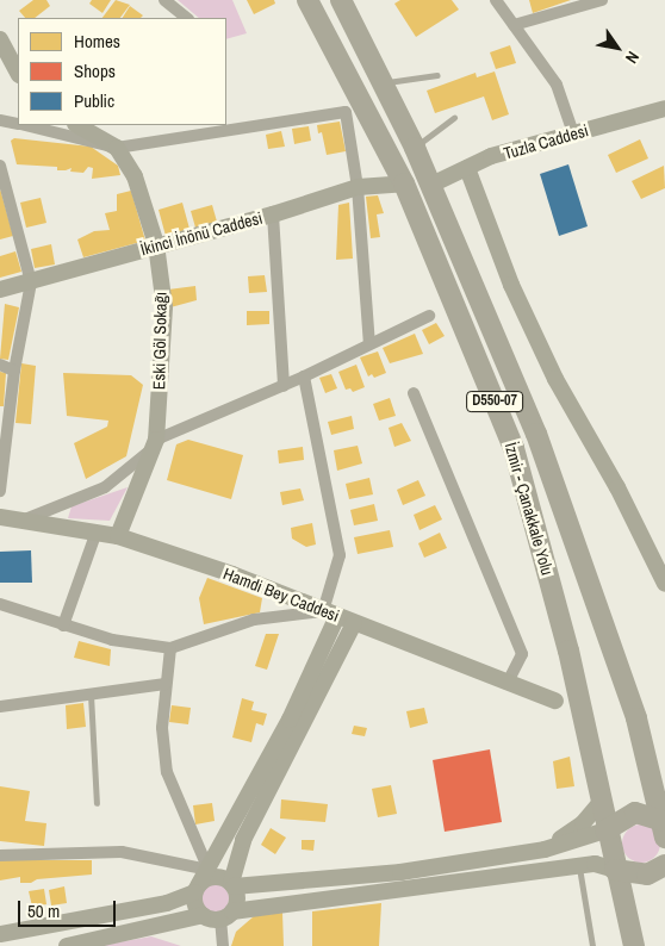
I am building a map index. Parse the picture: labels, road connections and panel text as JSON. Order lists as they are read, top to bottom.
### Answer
{
  "streets": {
    "highway": ["D550-07", "İzmir - Çanakkale Yolu"],
    "street": [
      "Tuzla Caddesi",
      "İkinci İnönü Caddesi",
      "Eski Göl Sokağı",
      "Hamdi Bey Caddesi"
    ]
  },
  "crossings": [
    ["Tuzla Caddesi", "İzmir - Çanakkale Yolu"],
    ["İkinci İnönü Caddesi", "Eski Göl Sokağı"],
    ["İkinci İnönü Caddesi", "İzmir - Çanakkale Yolu"],
    ["Eski Göl Sokağı", "Hamdi Bey Caddesi"]
  ],
  "legend": ["Homes", "Shops", "Public"],
  "scale_bar": "50 m",
  "north": "bottom right"
}
